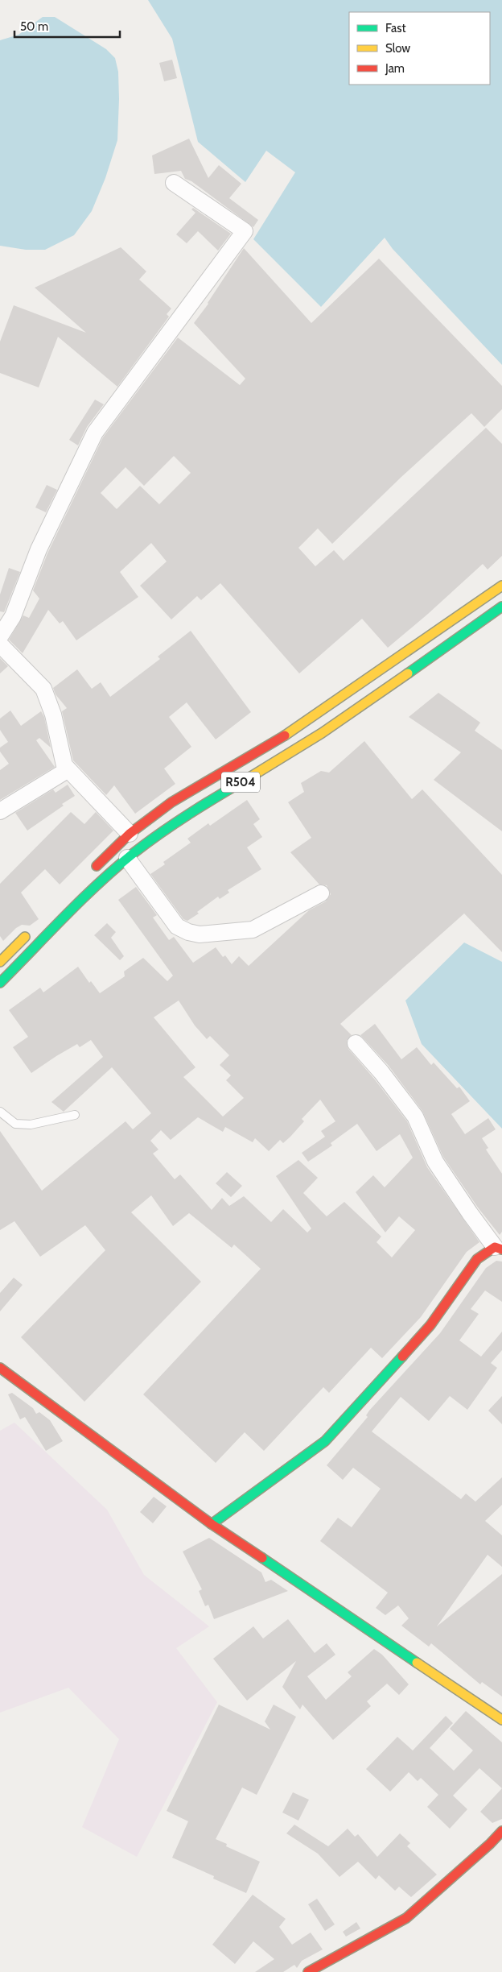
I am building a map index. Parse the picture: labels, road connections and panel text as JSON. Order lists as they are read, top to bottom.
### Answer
{
  "streets": {
    "street": ["R504"]
  },
  "legend": ["Fast", "Slow", "Jam"],
  "scale_bar": "50 m"
}
